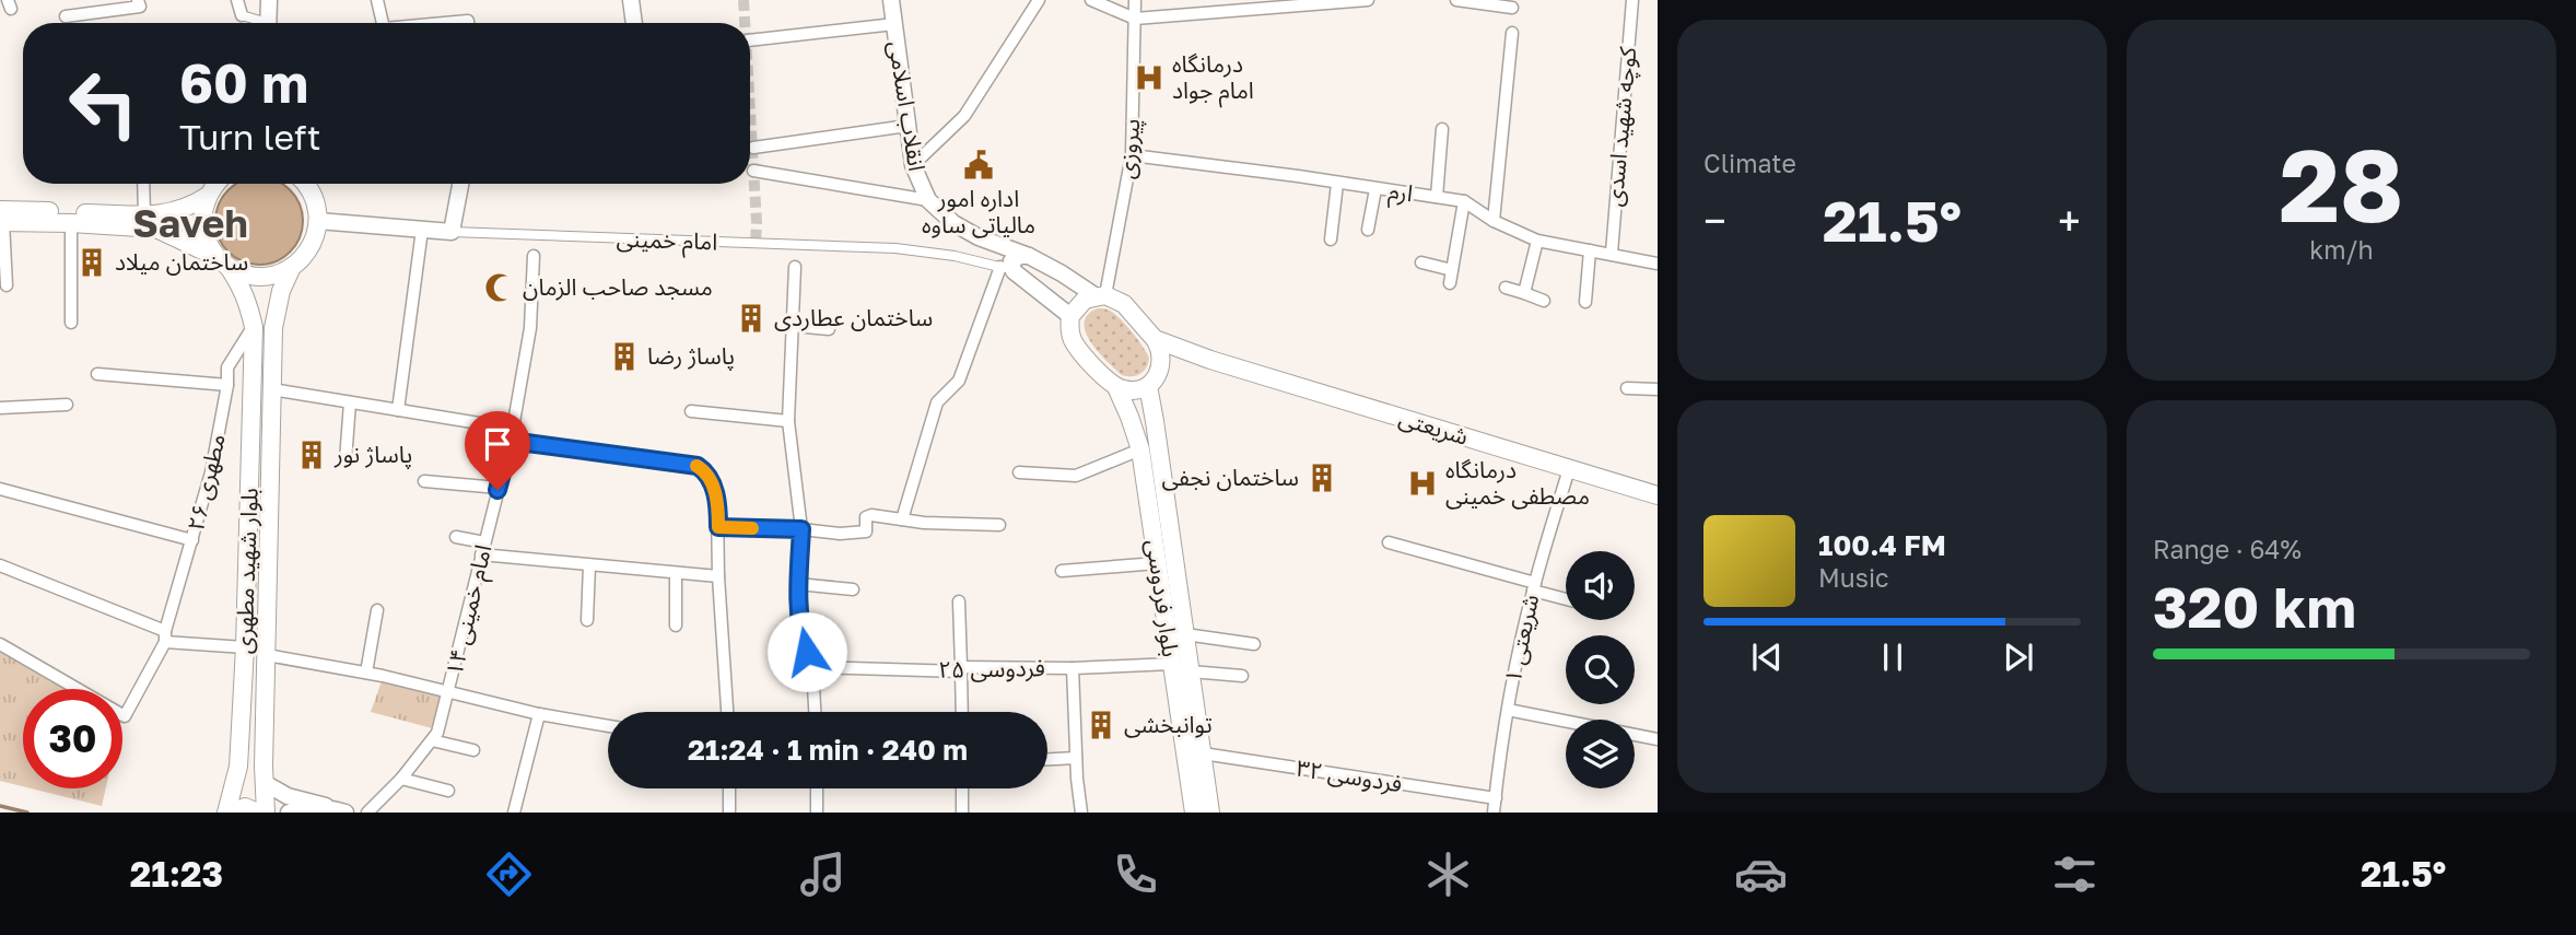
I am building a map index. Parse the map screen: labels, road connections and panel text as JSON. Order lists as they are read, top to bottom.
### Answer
{
  "streets": {
    "main road": ["شریعتی", "بلوار شهید مطهری", "بلوار فردوسی"],
    "street": [
      "انقلاب اسلامی",
      "کوچه شهید اسدی",
      "پیروزی",
      "ارم",
      "امام خمینی",
      "مطهری ۲۶",
      "امام خمینی ۱۴",
      "شریعتی ۱",
      "فردوسی ۲۵",
      "فردوسی ۳۲"
    ]
  },
  "crossings": [
    ["انقلاب اسلامی", "پیروزی"],
    ["انقلاب اسلامی", "شریعتی"],
    ["انقلاب اسلامی", "بلوار فردوسی"],
    ["کوچه شهید اسدی", "ارم"],
    ["پیروزی", "ارم"],
    ["پیروزی", "شریعتی"],
    ["پیروزی", "بلوار فردوسی"],
    ["امام خمینی", "بلوار شهید مطهری"],
    ["شریعتی", "بلوار فردوسی"],
    ["شریعتی", "شریعتی ۱"],
    ["مطهری ۲۶", "بلوار شهید مطهری"],
    ["بلوار فردوسی", "فردوسی ۲۵"],
    ["بلوار فردوسی", "فردوسی ۳۲"],
    ["شریعتی ۱", "فردوسی ۳۲"]
  ],
  "districts": ["Saveh"],
  "places": {
    "hospital": ["درمانگاه امام جواد", "درمانگاه مصطفی خمینی"],
    "public building": ["اداره امور مالیاتی ساوه"],
    "building": [
      "ساختمان میلاد",
      "ساختمان عطاردی",
      "پاساژ رضا",
      "پاساژ نور",
      "ساختمان نجفی",
      "توانبخشی"
    ],
    "mosque": ["مسجد صاحب الزمان"]
  },
  "page": {
    "tile": [
      "Climate",
      ["28", "km/h"],
      ["Range · 64%", "320 km"]
    ],
    "turn": ["60 m", "Turn left"],
    "heat": ["−", "21.5°", "+"],
    "song": ["100.4 FM", "Music"],
    "limit": "30",
    "trip": "21:24 · 1 min · 240 m",
    "tabs": ["21:23", "21.5°"]
  }
}
